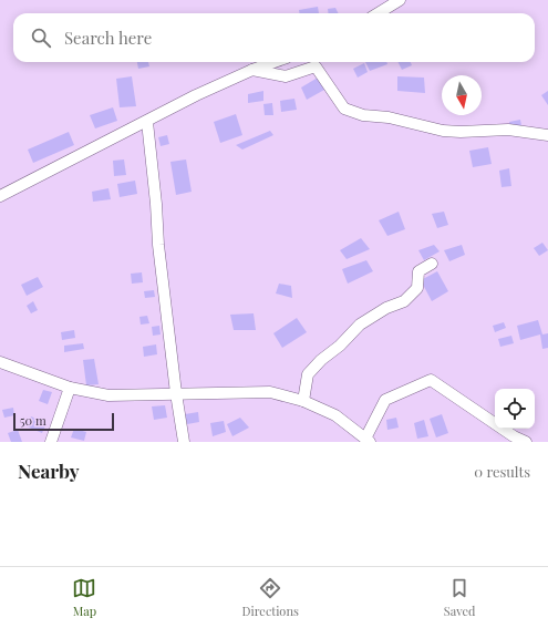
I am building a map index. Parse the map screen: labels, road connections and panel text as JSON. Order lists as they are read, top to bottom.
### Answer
{
  "scale_bar": "50 m",
  "north": "bottom",
  "page": {
    "search": "Search here",
    "scale": "50 m",
    "heading": ["Nearby", "0 results"],
    "nav": ["Map", "Directions", "Saved"]
  }
}
